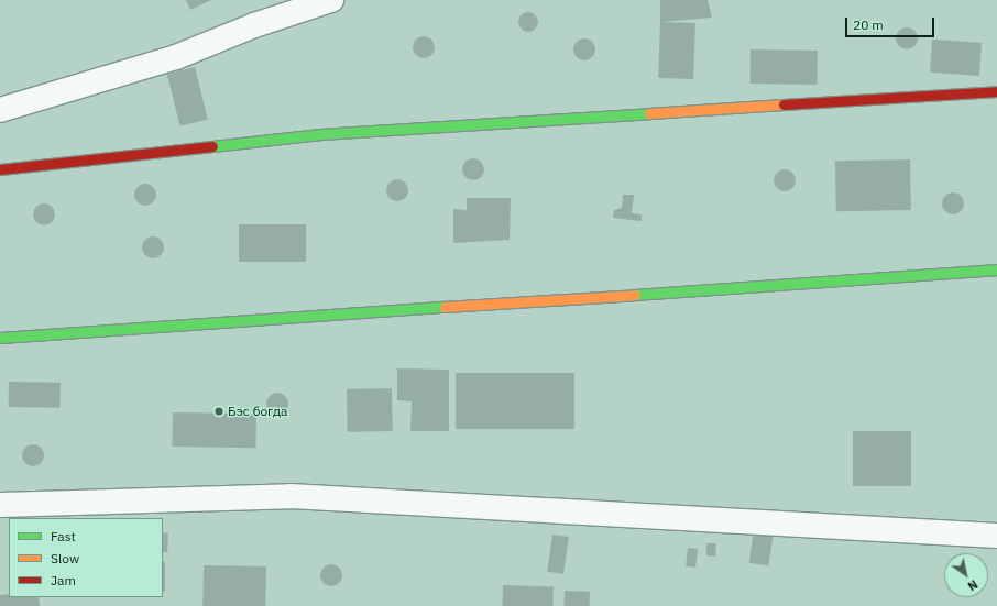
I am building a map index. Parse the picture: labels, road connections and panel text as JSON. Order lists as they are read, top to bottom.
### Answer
{
  "places": ["Бэс богда"],
  "legend": ["Fast", "Slow", "Jam"],
  "scale_bar": "20 m",
  "north": "bottom right"
}
